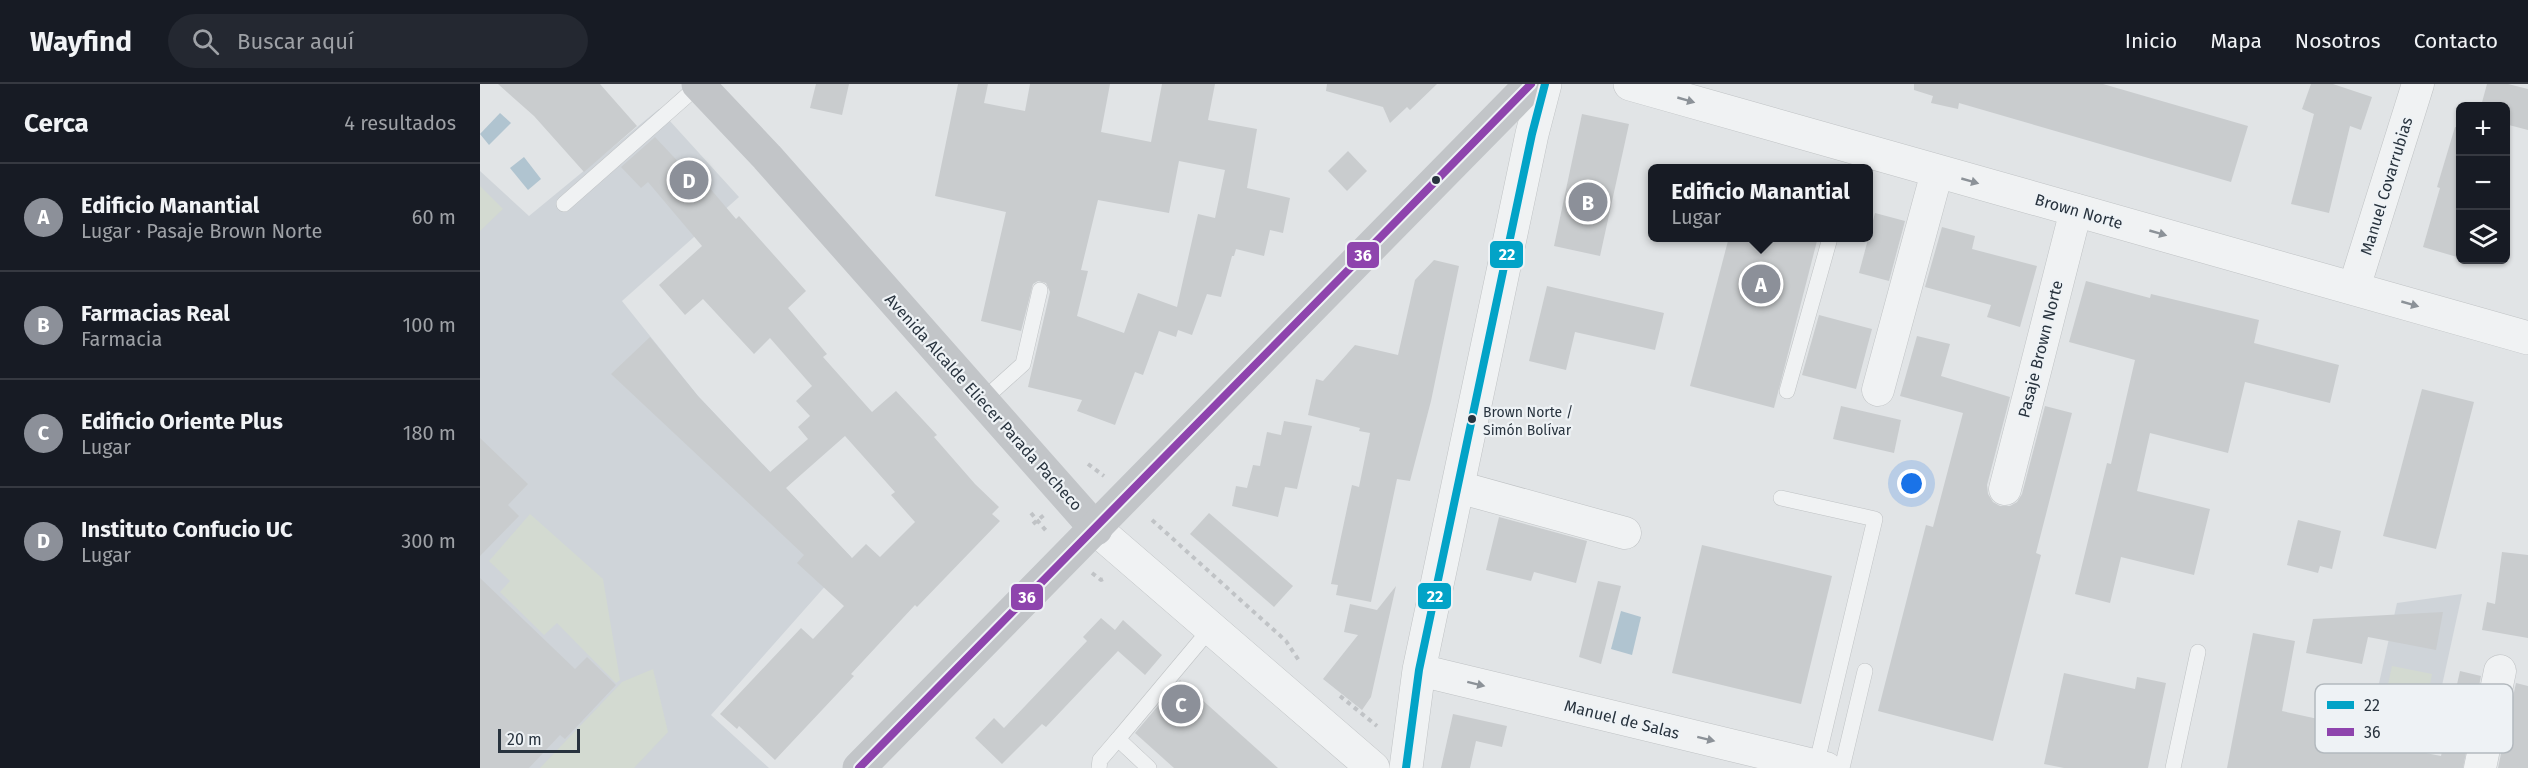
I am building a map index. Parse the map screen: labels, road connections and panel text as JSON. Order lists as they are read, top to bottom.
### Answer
{
  "streets": {
    "main road": ["Avenida Alcalde Eliecer Parada Pacheco"],
    "street": [
      "Manuel Covarrubias",
      "Brown Norte",
      "Pasaje Brown Norte",
      "Manuel de Salas"
    ]
  },
  "crossings": [
    ["Manuel Covarrubias", "Brown Norte"],
    ["Brown Norte", "Pasaje Brown Norte"]
  ],
  "one_way": ["Brown Norte"],
  "places": ["Brown Norte / Simón Bolívar"],
  "lines": ["transit line 22", "transit line 36"],
  "legend": ["22", "36"],
  "scale_bar": "20 m",
  "page": {
    "header": "Wayfind",
    "search": "Buscar aquí",
    "nav": [
      "Inicio",
      "Mapa",
      "Nosotros",
      "Contacto"
    ],
    "heading": ["Cerca", "4 resultados"],
    "map_buttons": ["+", "−"],
    "pins": [
      "D",
      "B",
      "A",
      "C"
    ],
    "list": [
      {
        "mark": "A",
        "name": "Edificio Manantial",
        "note": "Lugar · Pasaje Brown Norte",
        "value": "60 m"
      },
      {
        "mark": "B",
        "name": "Farmacias Real",
        "note": "Farmacia",
        "value": "100 m"
      },
      {
        "mark": "C",
        "name": "Edificio Oriente Plus",
        "note": "Lugar",
        "value": "180 m"
      },
      {
        "mark": "D",
        "name": "Instituto Confucio UC",
        "note": "Lugar",
        "value": "300 m"
      }
    ],
    "popup": ["Edificio Manantial", "Lugar"],
    "scale": "20 m"
  }
}
